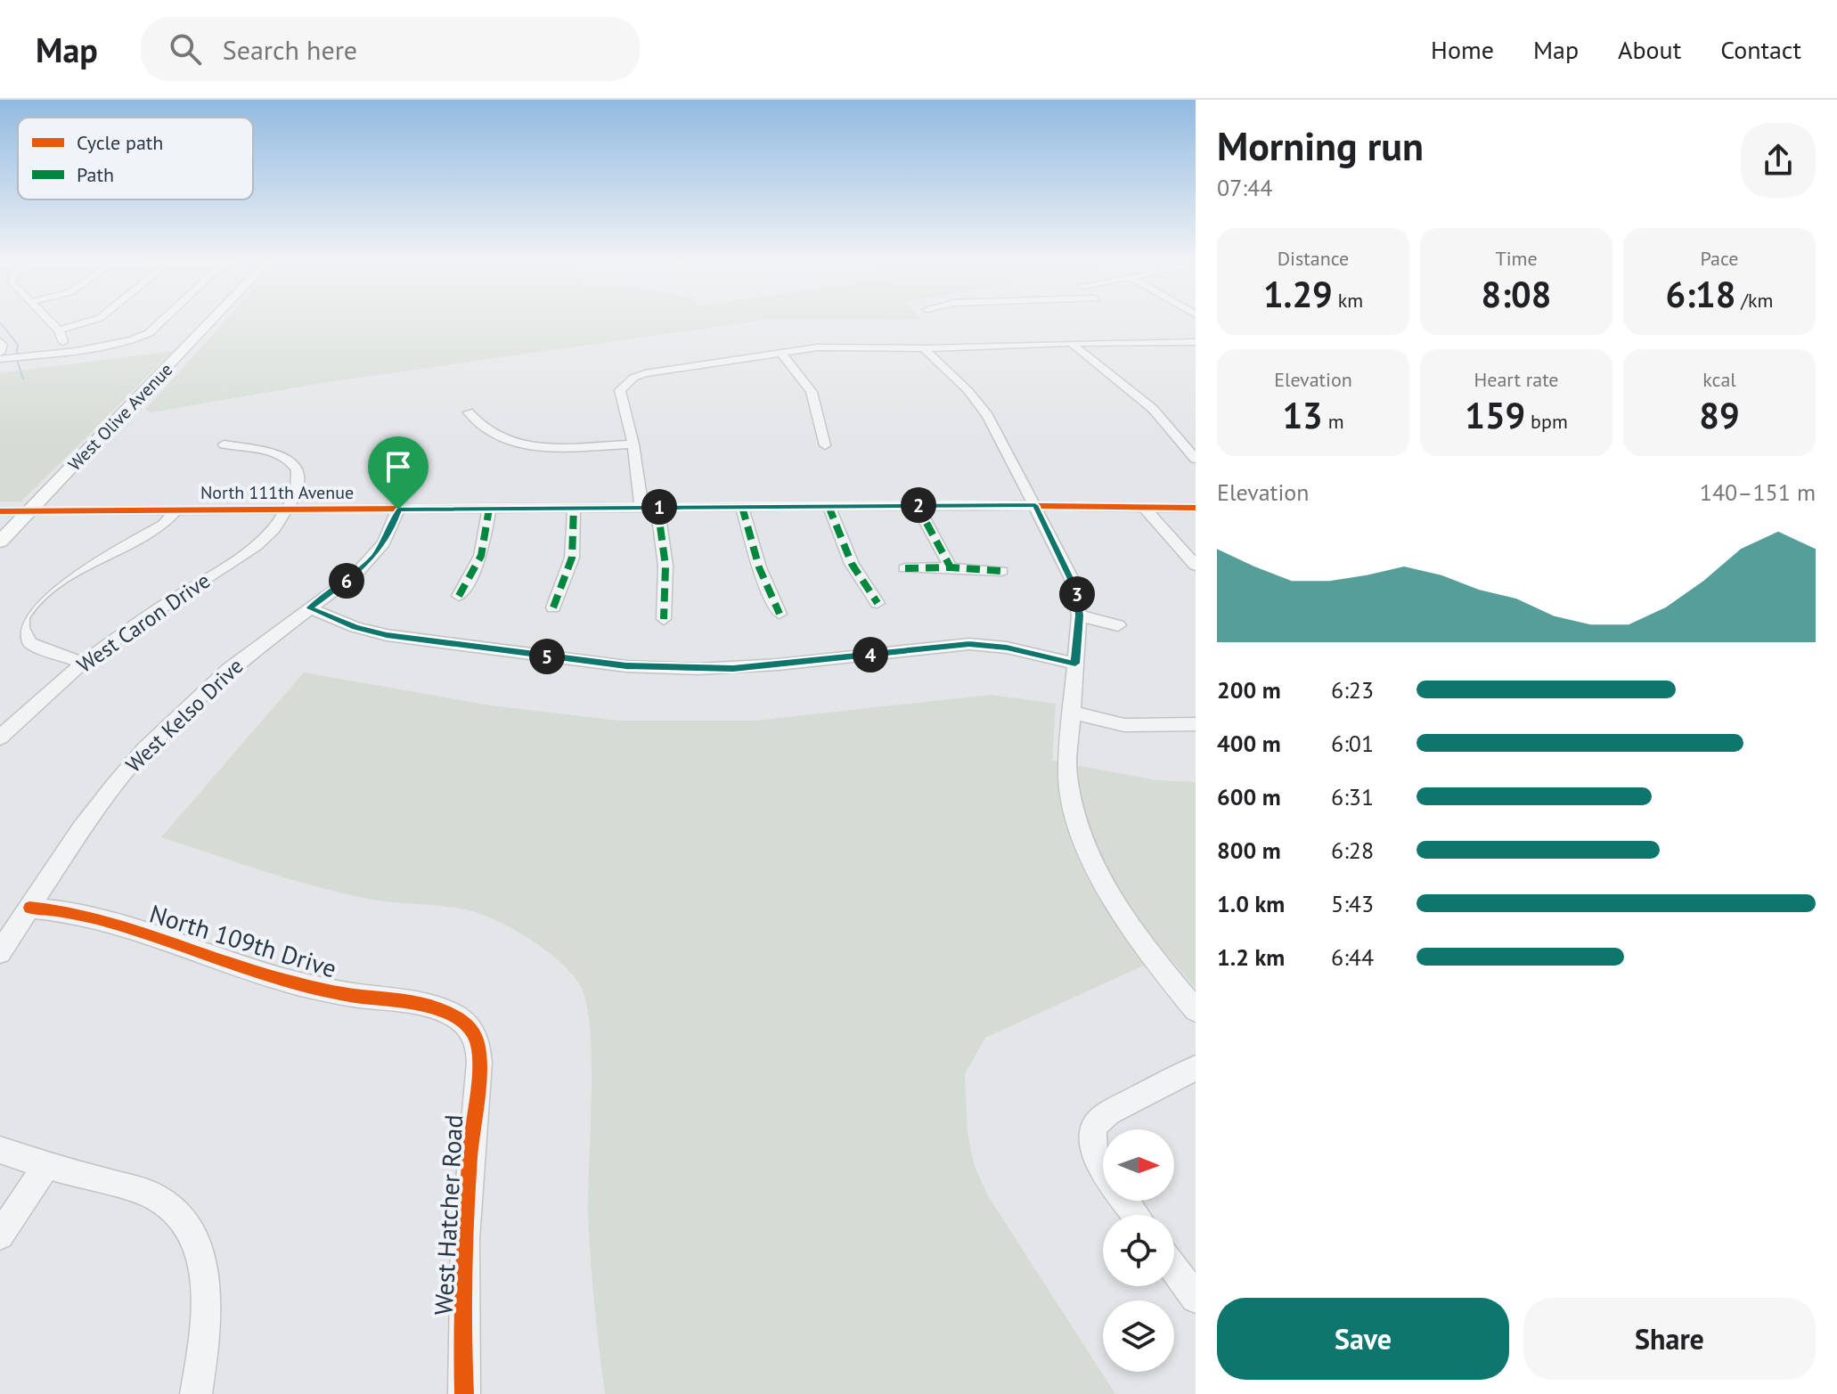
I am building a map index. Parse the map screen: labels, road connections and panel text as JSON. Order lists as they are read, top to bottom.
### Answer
{
  "streets": {
    "main road": ["West Olive Avenue"],
    "street": [
      "North 111th Avenue",
      "West Caron Drive",
      "West Kelso Drive",
      "North 109th Drive",
      "West Hatcher Road"
    ]
  },
  "crossings": [
    ["West Olive Avenue", "North 111th Avenue"],
    ["North 111th Avenue", "West Caron Drive"],
    ["North 111th Avenue", "West Kelso Drive"],
    ["West Kelso Drive", "North 109th Drive"],
    ["North 109th Drive", "West Hatcher Road"]
  ],
  "legend": ["Cycle path", "Path"],
  "north": "right",
  "page": {
    "header": "Map",
    "search": "Search here",
    "nav": [
      "Home",
      "Map",
      "About",
      "Contact"
    ],
    "heading": ["Morning run", "07:44"],
    "stats": [
      ["Distance", "1.29 km"],
      ["Time", "8:08"],
      ["Pace", "6:18 /km"],
      ["Elevation", "13 m"],
      ["Heart rate", "159 bpm"],
      ["kcal", "89"]
    ],
    "chart": ["Elevation", "140–151 m"],
    "pins": [
      "2",
      "1",
      "6",
      "3",
      "4",
      "5"
    ],
    "list": [
      {
        "name": "200 m",
        "note": "6:23"
      },
      {
        "name": "400 m",
        "note": "6:01"
      },
      {
        "name": "600 m",
        "note": "6:31"
      },
      {
        "name": "800 m",
        "note": "6:28"
      },
      {
        "name": "1.0 km",
        "note": "5:43"
      },
      {
        "name": "1.2 km",
        "note": "6:44"
      }
    ],
    "buttons": ["Save", "Share"]
  }
}
